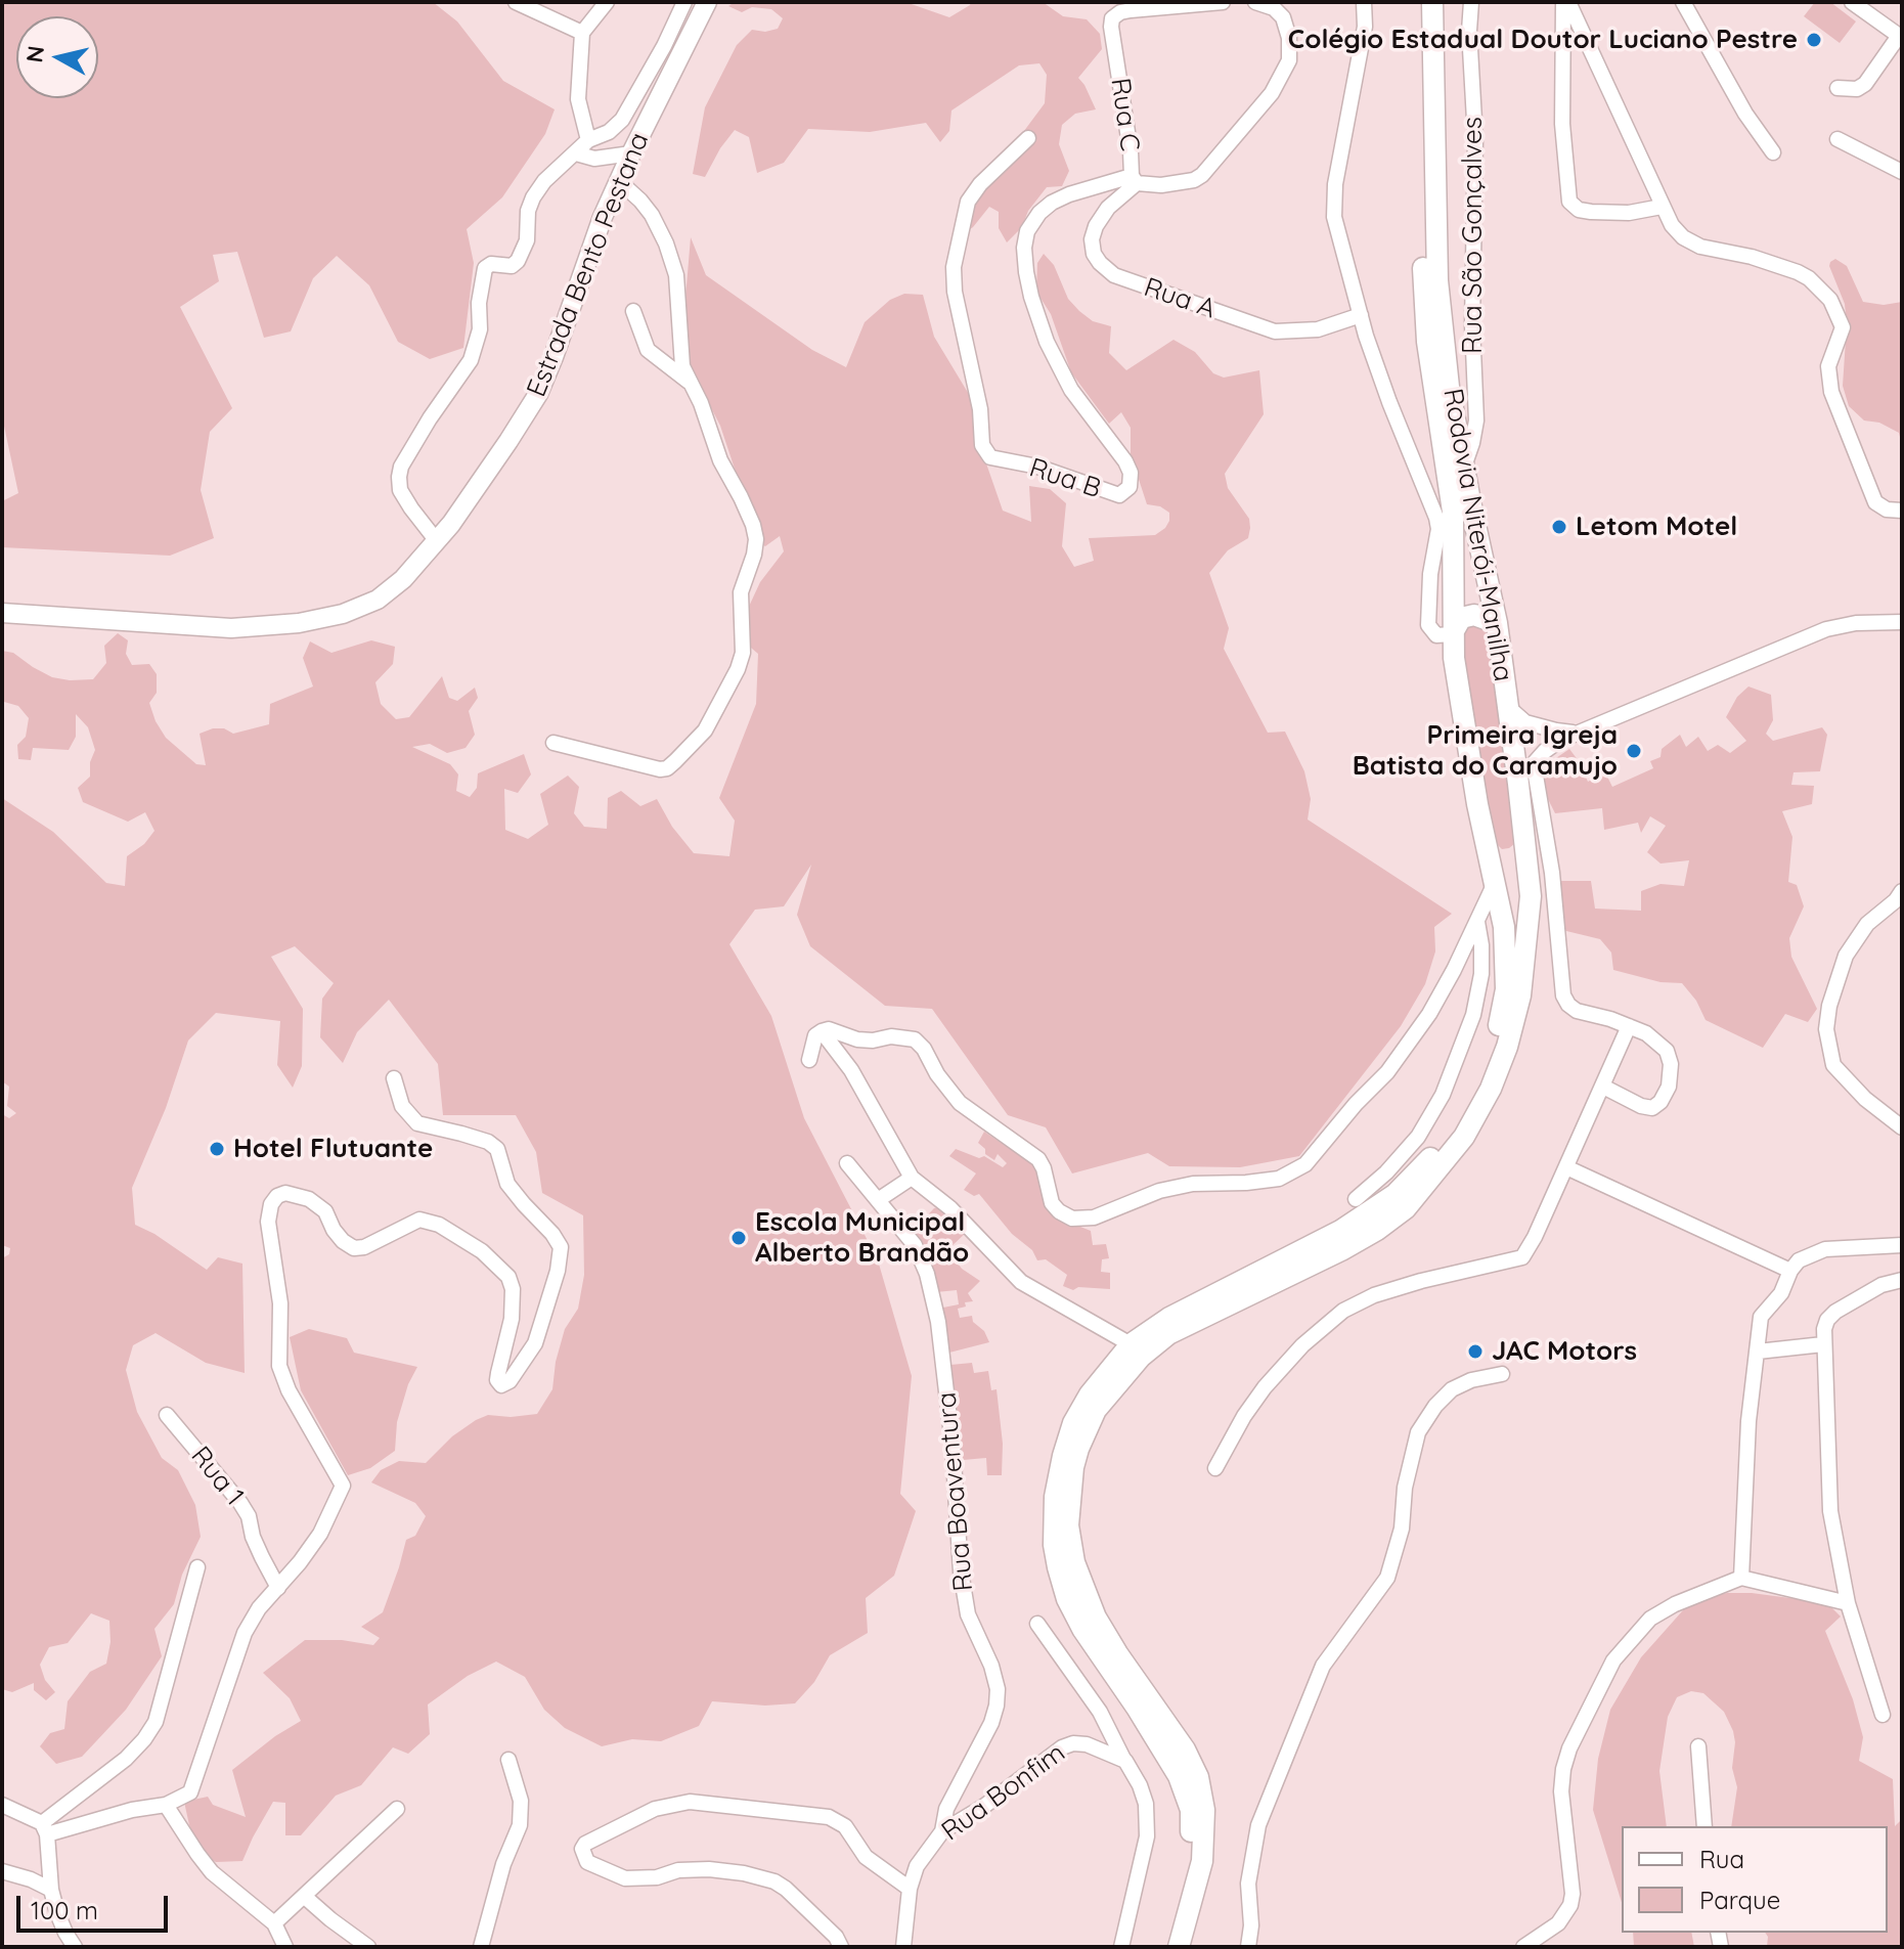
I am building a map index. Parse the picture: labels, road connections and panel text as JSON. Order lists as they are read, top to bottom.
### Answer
{
  "streets": {
    "highway": ["Rodovia Niterói-Manilha"],
    "main road": ["Estrada Bento Pestana"],
    "street": [
      "Rua C",
      "Rua São Gonçalves",
      "Rua A",
      "Rua B",
      "Rua 1",
      "Rua Boaventura",
      "Rua Bonfim"
    ]
  },
  "crossings": [
    ["Rua C", "Rua A"],
    ["Rua C", "Rua B"],
    ["Rua São Gonçalves", "Rodovia Niterói-Manilha"],
    ["Rua A", "Rua B"],
    ["Rua Boaventura", "Rua Bonfim"]
  ],
  "places": [
    "Colégio Estadual Doutor Luciano Pestre",
    "Letom Motel",
    "Primeira Igreja Batista do Caramujo",
    "Hotel Flutuante",
    "Escola Municipal Alberto Brandão",
    "JAC Motors"
  ],
  "legend": ["Rua", "Parque"],
  "scale_bar": "100 m",
  "north": "left"
}
